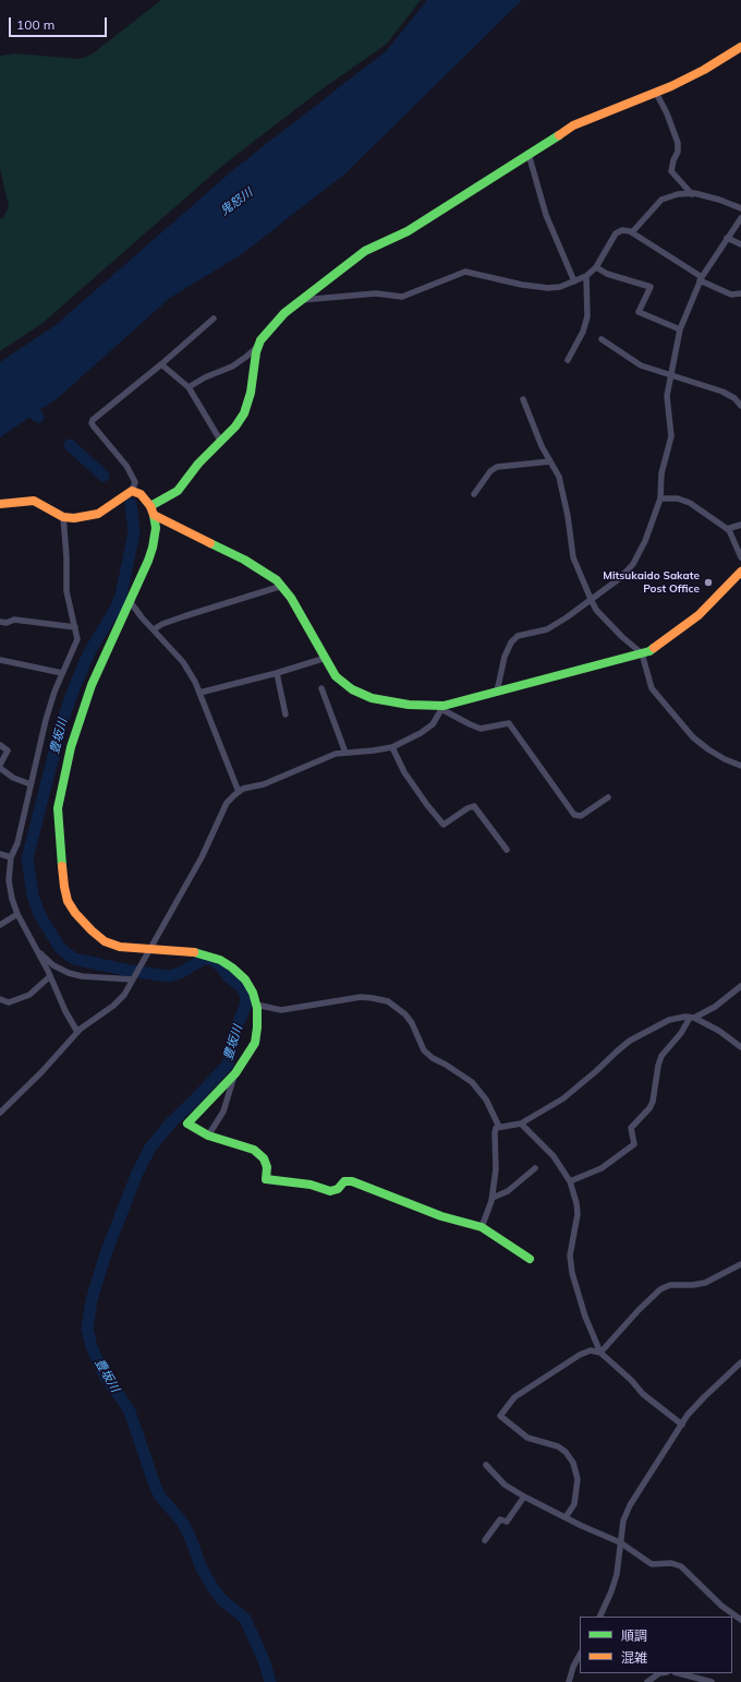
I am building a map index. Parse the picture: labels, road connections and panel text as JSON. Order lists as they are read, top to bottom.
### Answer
{
  "water": ["鬼怒川", "豊坂川"],
  "places": ["Mitsukaido Sakate Post Office"],
  "legend": ["順調", "混雑"],
  "scale_bar": "100 m"
}
